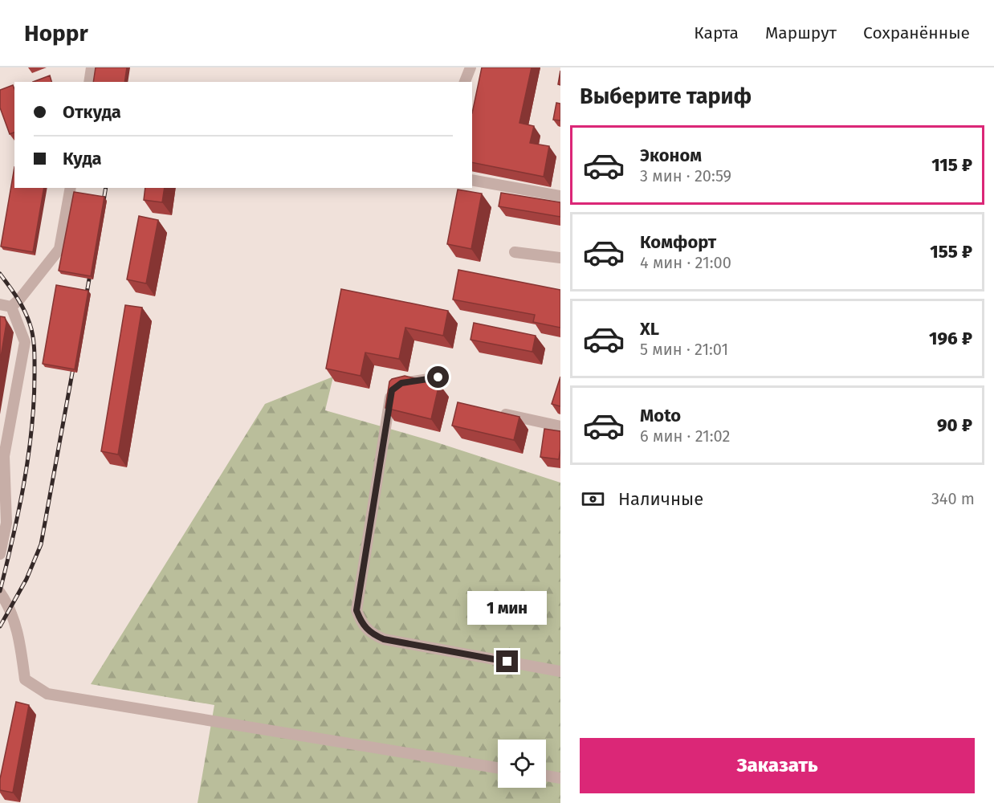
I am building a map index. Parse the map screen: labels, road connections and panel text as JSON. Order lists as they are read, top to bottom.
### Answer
{
  "page": {
    "header": "Hoppr",
    "nav": ["Карта", "Маршрут", "Сохранённые"],
    "heading": "Выберите тариф",
    "banner": ["Откуда", "Куда"],
    "list": [
      {
        "name": "Эконом",
        "note": "3 мин · 20:59",
        "value": "115 ₽"
      },
      {
        "name": "Комфорт",
        "note": "4 мин · 21:00",
        "value": "155 ₽"
      },
      {
        "name": "XL",
        "note": "5 мин · 21:01",
        "value": "196 ₽"
      },
      {
        "name": "Moto",
        "note": "6 мин · 21:02",
        "value": "90 ₽"
      }
    ],
    "pay": ["Наличные", "340 m"],
    "bubble": "1 мин",
    "buttons": "Заказать"
  }
}
